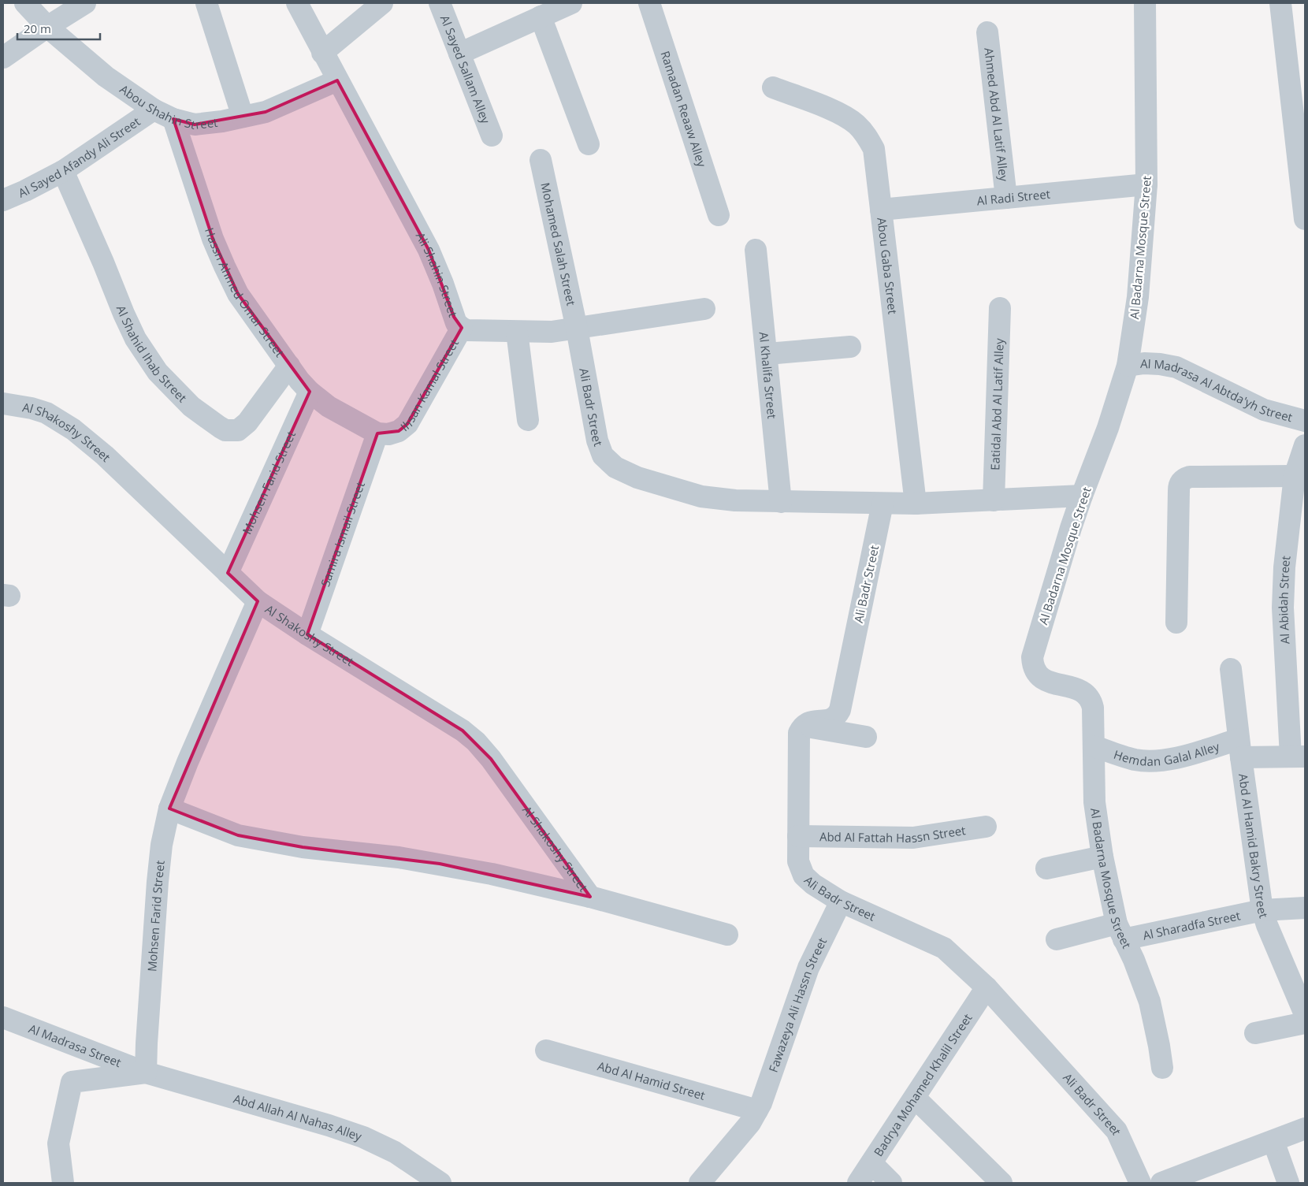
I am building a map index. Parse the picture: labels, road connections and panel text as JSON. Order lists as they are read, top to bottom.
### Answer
{
  "streets": {
    "street": [
      "Al Sayed Sallam Alley",
      "Abou Shahin Street",
      "Ramadan Reaaw Alley",
      "Ahmed Abd Al Latif Alley",
      "Al Sayed Afandy Ali Street",
      "Al Radi Street",
      "Mohamed Salah Street",
      "Al Badarna Mosque Street",
      "Abou Gaba Street",
      "Ali Shahin Street",
      "Hassn Ahmed Omar Street",
      "Al Shahid Ihab Street",
      "Al Khalifa Street",
      "Ihsan Kamal Street",
      "Al Madrasa Al Abtda'yh Street",
      "Eatidal Abd Al Latif Alley",
      "Ali Badr Street",
      "Al Shakoshy Street",
      "Mohsen Farid Street",
      "Samira Ismail Street",
      "Al Abidah Street",
      "Hemdan Galal Alley",
      "Abd Al Fattah Hassn Street",
      "Abd Al Hamid Bakry Street",
      "Al Sharadfa Street",
      "Fawazeya Ali Hassn Street",
      "Al Madrasa Street",
      "Abd Al Hamid Street",
      "Badrya Mohamed Khalil Street",
      "Abd Allah Al Nahas Alley"
    ]
  },
  "crossings": [
    ["Abou Shahin Street", "Al Sayed Afandy Ali Street"],
    ["Abou Shahin Street", "Ali Shahin Street"],
    ["Abou Shahin Street", "Hassn Ahmed Omar Street"],
    ["Ahmed Abd Al Latif Alley", "Al Radi Street"],
    ["Al Sayed Afandy Ali Street", "Al Shahid Ihab Street"],
    ["Al Radi Street", "Al Badarna Mosque Street"],
    ["Al Radi Street", "Abou Gaba Street"],
    ["Mohamed Salah Street", "Ali Shahin Street"],
    ["Mohamed Salah Street", "Ali Badr Street"],
    ["Al Badarna Mosque Street", "Al Madrasa Al Abtda'yh Street"],
    ["Al Badarna Mosque Street", "Ali Badr Street"],
    ["Al Badarna Mosque Street", "Hemdan Galal Alley"],
    ["Al Badarna Mosque Street", "Al Sharadfa Street"],
    ["Abou Gaba Street", "Ali Badr Street"],
    ["Ali Shahin Street", "Ihsan Kamal Street"],
    ["Ali Shahin Street", "Ali Badr Street"],
    ["Hassn Ahmed Omar Street", "Al Shahid Ihab Street"],
    ["Hassn Ahmed Omar Street", "Ihsan Kamal Street"],
    ["Hassn Ahmed Omar Street", "Mohsen Farid Street"],
    ["Hassn Ahmed Omar Street", "Samira Ismail Street"],
    ["Al Khalifa Street", "Ali Badr Street"],
    ["Ihsan Kamal Street", "Samira Ismail Street"],
    ["Eatidal Abd Al Latif Alley", "Ali Badr Street"],
    ["Ali Badr Street", "Abd Al Fattah Hassn Street"],
    ["Ali Badr Street", "Fawazeya Ali Hassn Street"],
    ["Ali Badr Street", "Badrya Mohamed Khalil Street"],
    ["Al Shakoshy Street", "Mohsen Farid Street"],
    ["Al Shakoshy Street", "Samira Ismail Street"],
    ["Mohsen Farid Street", "Al Madrasa Street"],
    ["Mohsen Farid Street", "Abd Allah Al Nahas Alley"],
    ["Al Abidah Street", "Hemdan Galal Alley"],
    ["Hemdan Galal Alley", "Abd Al Hamid Bakry Street"],
    ["Abd Al Hamid Bakry Street", "Al Sharadfa Street"],
    ["Fawazeya Ali Hassn Street", "Abd Al Hamid Street"],
    ["Al Madrasa Street", "Abd Allah Al Nahas Alley"]
  ],
  "scale_bar": "20 m"
}
